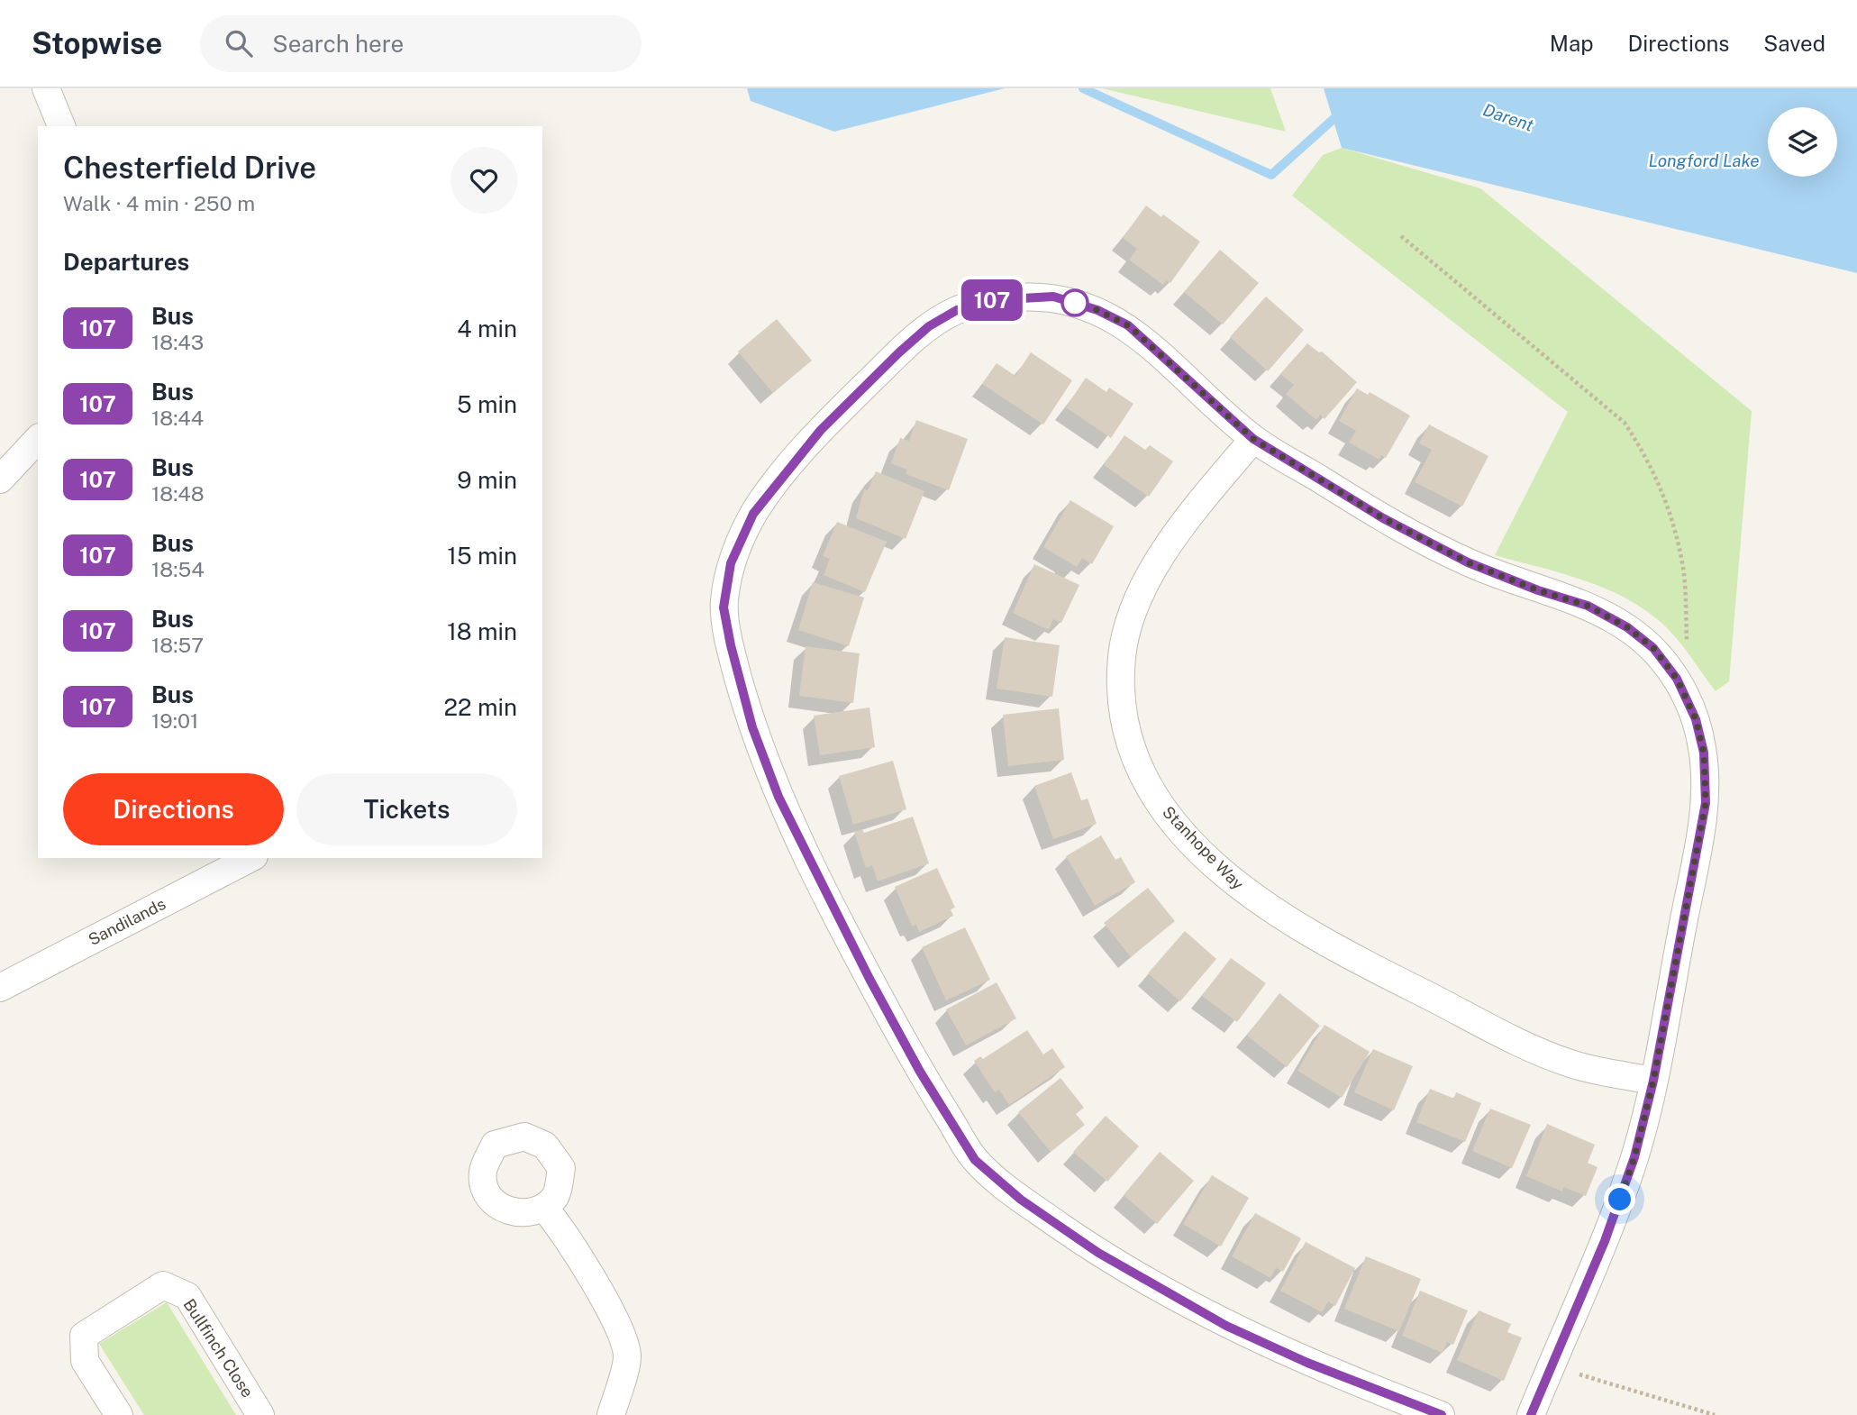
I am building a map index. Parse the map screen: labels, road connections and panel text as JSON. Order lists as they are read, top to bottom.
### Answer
{
  "streets": {
    "street": ["Stanhope Way", "Sandilands", "Bullfinch Close"]
  },
  "water": ["Darent", "Longford Lake"],
  "lines": ["bus line 107"],
  "page": {
    "header": "Stopwise",
    "search": "Search here",
    "nav": ["Map", "Directions", "Saved"],
    "on_map": "107",
    "heading": [
      ["Chesterfield Drive", "Walk · 4 min · 250 m"],
      "Departures"
    ],
    "list": [
      {
        "mark": "107",
        "name": "Bus",
        "note": "18:43",
        "value": "4 min"
      },
      {
        "mark": "107",
        "name": "Bus",
        "note": "18:44",
        "value": "5 min"
      },
      {
        "mark": "107",
        "name": "Bus",
        "note": "18:48",
        "value": "9 min"
      },
      {
        "mark": "107",
        "name": "Bus",
        "note": "18:54",
        "value": "15 min"
      },
      {
        "mark": "107",
        "name": "Bus",
        "note": "18:57",
        "value": "18 min"
      },
      {
        "mark": "107",
        "name": "Bus",
        "note": "19:01",
        "value": "22 min"
      }
    ],
    "buttons": ["Directions", "Tickets"]
  }
}
